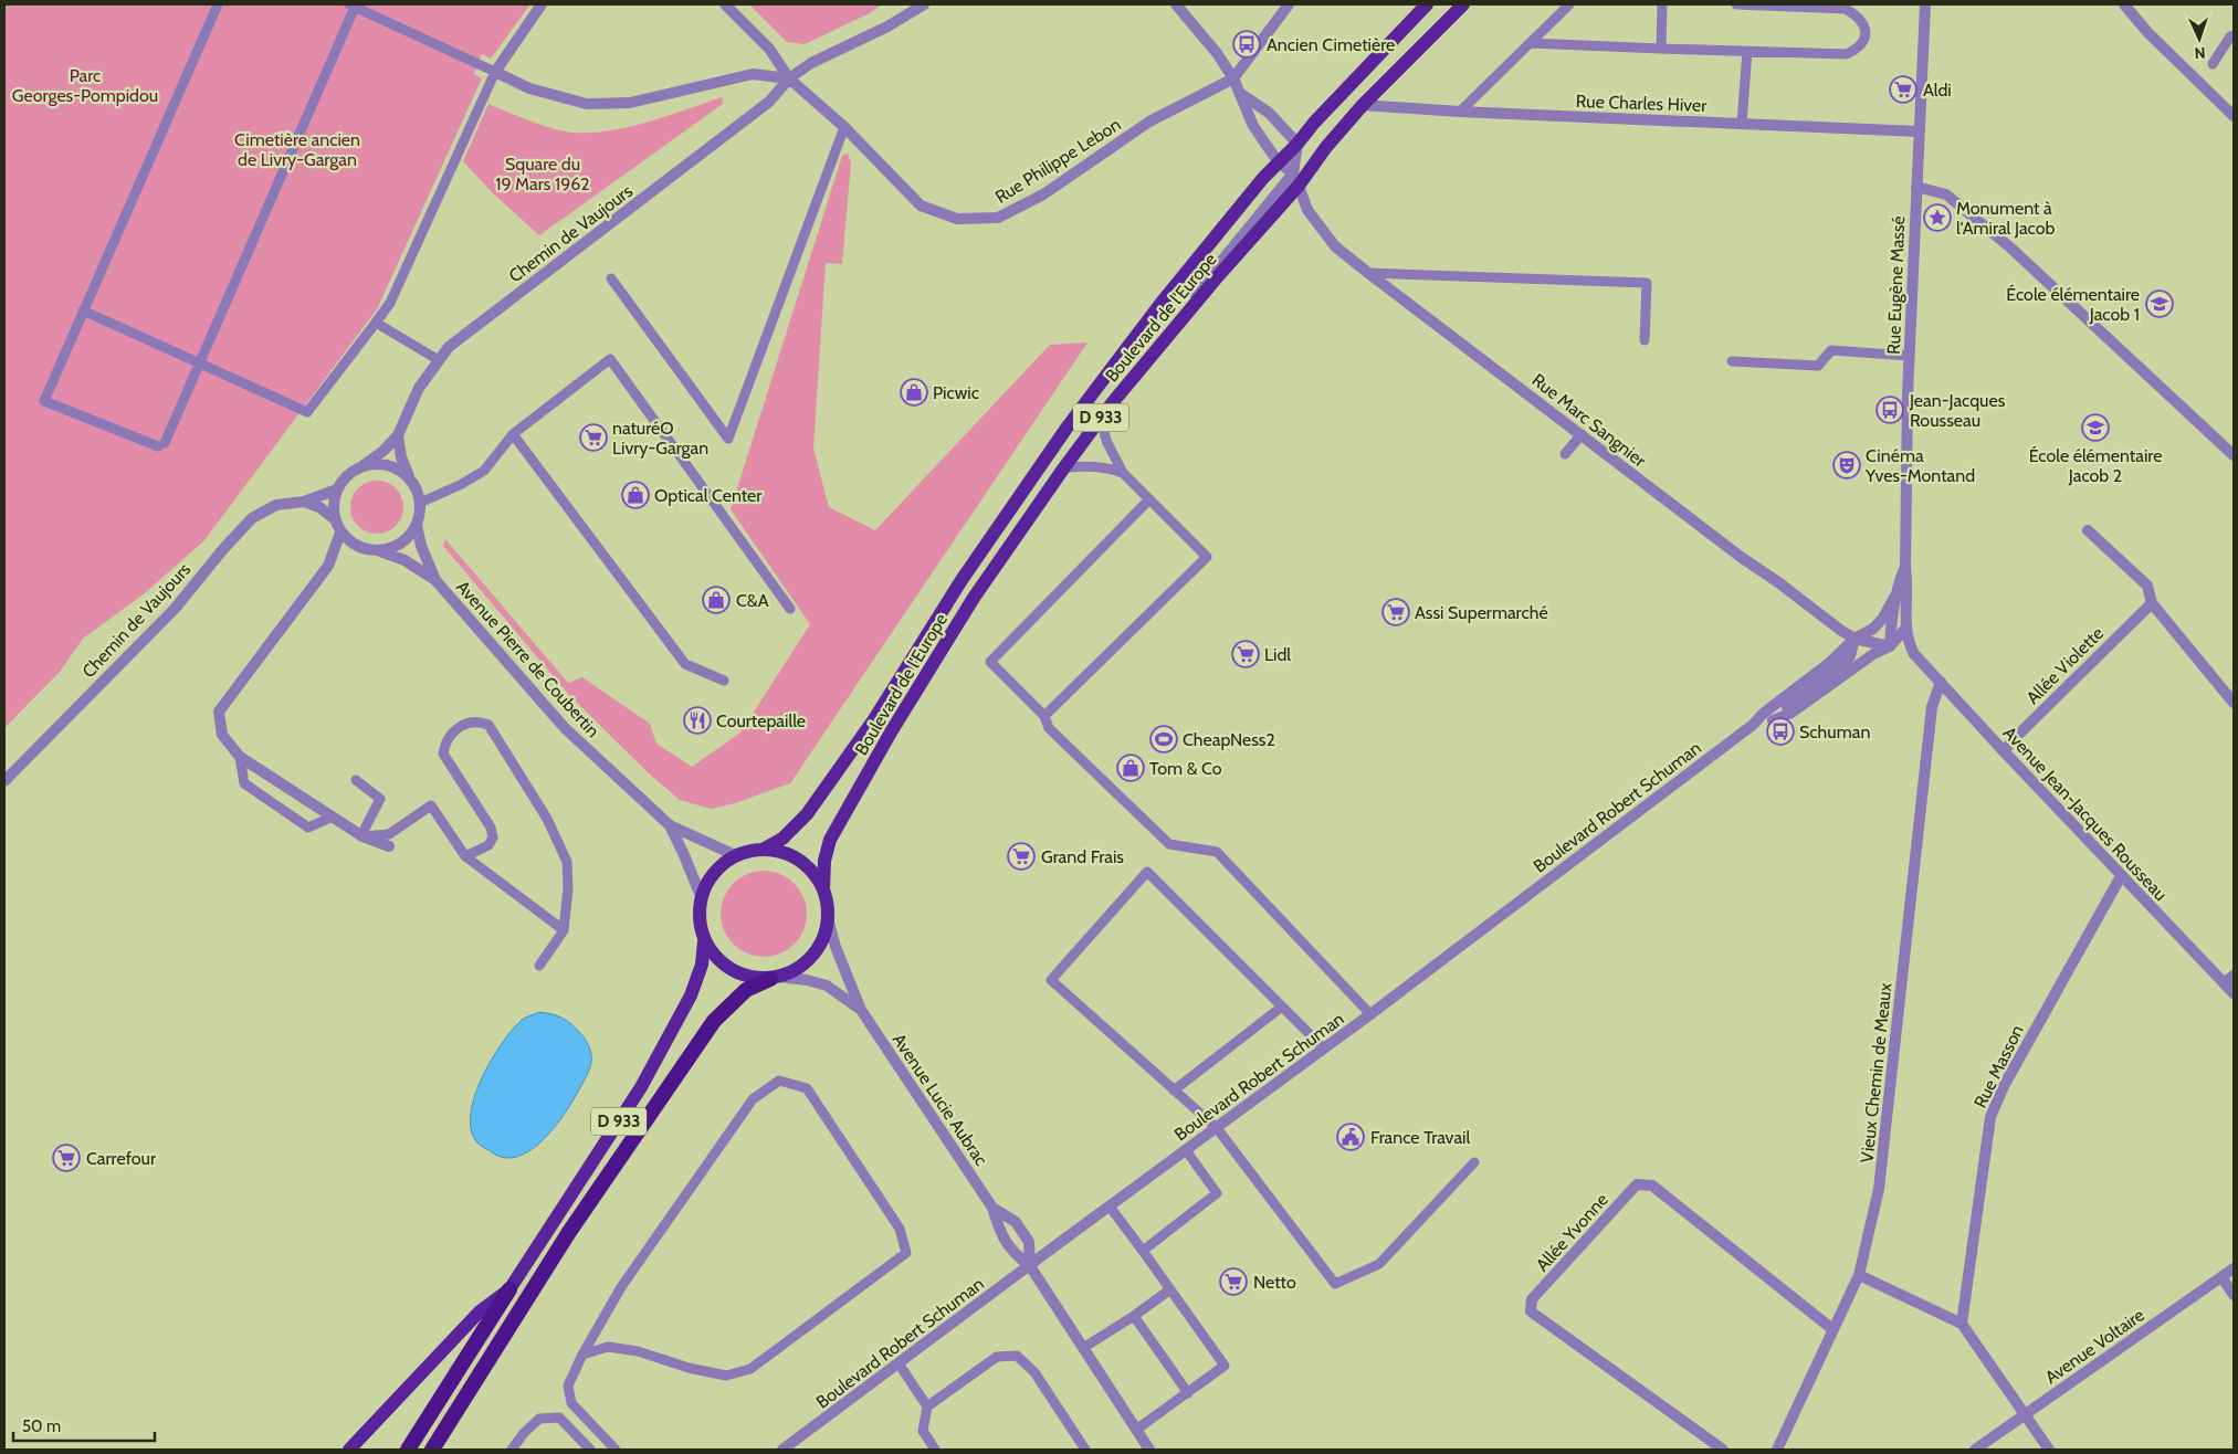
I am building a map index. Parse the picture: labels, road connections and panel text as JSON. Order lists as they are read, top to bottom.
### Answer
{
  "streets": {
    "highway": ["D 933"],
    "main road": ["Boulevard de l'Europe"],
    "street": [
      "Rue Charles Hiver",
      "Rue Philippe Lebon",
      "Chemin de Vaujours",
      "Rue Eugène Massé",
      "Rue Marc Sangnier",
      "Avenue Pierre de Coubertin",
      "Allée Violette",
      "Boulevard Robert Schuman",
      "Avenue Jean-Jacques Rousseau",
      "Rue Masson",
      "Vieux Chemin de Meaux",
      "Avenue Lucie Aubrac",
      "Allée Yvonne",
      "Avenue Voltaire"
    ]
  },
  "crossings": [
    ["Rue Charles Hiver", "Rue Eugène Massé"],
    ["Rue Charles Hiver", "Boulevard de l'Europe"],
    ["Rue Philippe Lebon", "Chemin de Vaujours"],
    ["Chemin de Vaujours", "Avenue Pierre de Coubertin"],
    ["Rue Eugène Massé", "Rue Marc Sangnier"],
    ["Rue Eugène Massé", "Boulevard Robert Schuman"],
    ["Rue Eugène Massé", "Avenue Jean-Jacques Rousseau"],
    ["Boulevard de l'Europe", "D 933"],
    ["Boulevard de l'Europe", "Rue Marc Sangnier"],
    ["Boulevard de l'Europe", "Avenue Pierre de Coubertin"],
    ["Boulevard de l'Europe", "Avenue Lucie Aubrac"],
    ["D 933", "Avenue Pierre de Coubertin"],
    ["D 933", "Avenue Lucie Aubrac"],
    ["Rue Marc Sangnier", "Boulevard Robert Schuman"],
    ["Rue Marc Sangnier", "Avenue Jean-Jacques Rousseau"],
    ["Avenue Pierre de Coubertin", "Avenue Lucie Aubrac"],
    ["Allée Violette", "Avenue Jean-Jacques Rousseau"],
    ["Boulevard Robert Schuman", "Avenue Jean-Jacques Rousseau"],
    ["Boulevard Robert Schuman", "Avenue Lucie Aubrac"],
    ["Avenue Jean-Jacques Rousseau", "Rue Masson"],
    ["Avenue Jean-Jacques Rousseau", "Vieux Chemin de Meaux"],
    ["Vieux Chemin de Meaux", "Allée Yvonne"]
  ],
  "parks": ["Parc Georges-Pompidou", "Cimetière ancien de Livry-Gargan", "Square du 19 Mars 1962"],
  "places": {
    "bus stop": ["Ancien Cimetière", "Jean-Jacques Rousseau", "Schuman"],
    "supermarket": [
      "Aldi",
      "naturéO Livry-Gargan",
      "Assi Supermarché",
      "Lidl",
      "Grand Frais",
      "Carrefour",
      "Netto"
    ],
    "place": ["Monument à l'Amiral Jacob"],
    "school or university": ["École élémentaire Jacob 1", "École élémentaire Jacob 2"],
    "shop": [
      "Picwic",
      "Optical Center",
      "C&A",
      "Tom & Co"
    ],
    "theatre": ["Cinéma Yves-Montand"],
    "restaurant": ["Courtepaille"],
    "sports": ["CheapNess2"],
    "public building": ["France Travail"]
  },
  "scale_bar": "50 m",
  "north": "bottom"
}
